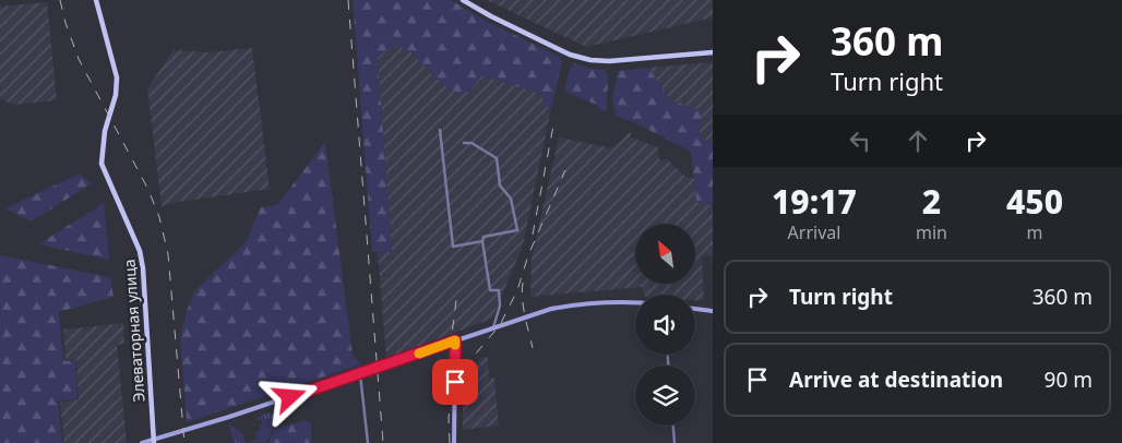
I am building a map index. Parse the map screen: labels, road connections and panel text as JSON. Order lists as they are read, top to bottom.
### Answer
{
  "streets": {
    "main road": ["Элеваторная улица"]
  },
  "north": "top left",
  "page": {
    "turn": ["360 m", "Turn right"],
    "eta": [
      "19:17",
      "Arrival",
      "2",
      "min",
      "450",
      "m"
    ],
    "list": [
      {
        "name": "Turn right",
        "value": "360 m"
      },
      {
        "name": "Arrive at destination",
        "value": "90 m"
      }
    ]
  }
}
